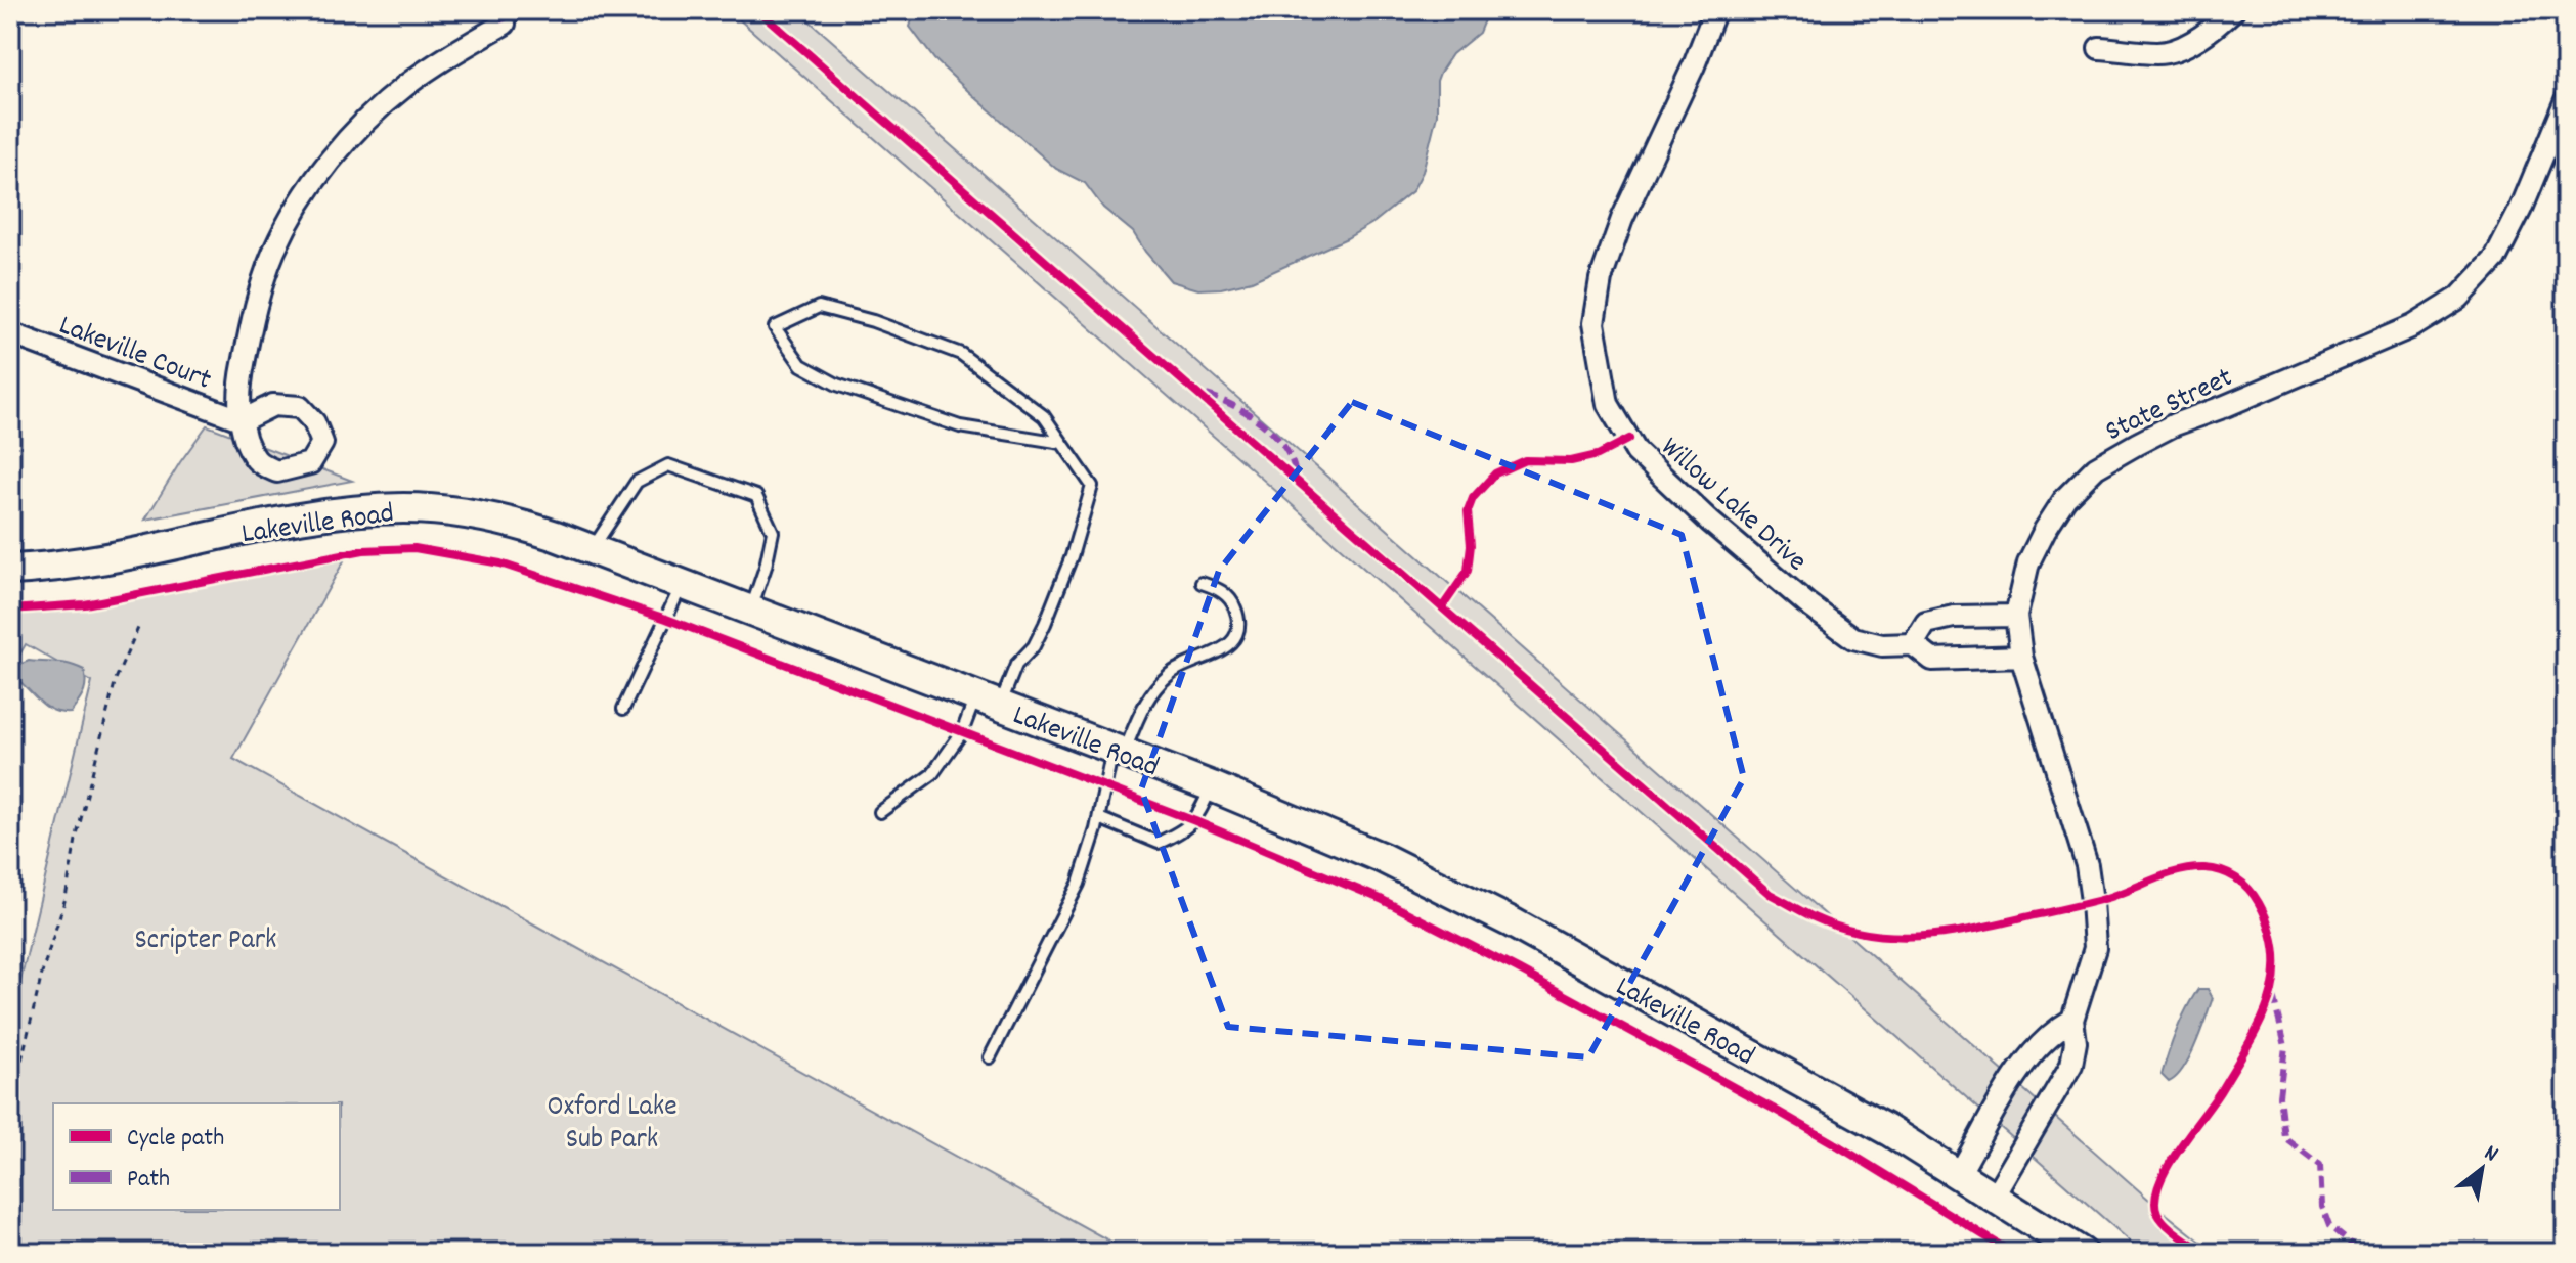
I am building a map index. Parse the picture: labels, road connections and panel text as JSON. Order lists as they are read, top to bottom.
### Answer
{
  "streets": {
    "main road": ["Lakeville Road"],
    "street": ["Lakeville Court", "State Street", "Willow Lake Drive"]
  },
  "crossings": [
    ["State Street", "Willow Lake Drive"],
    ["State Street", "Lakeville Road"]
  ],
  "parks": ["Scripter Park", "Oxford Lake Sub Park"],
  "legend": ["Cycle path", "Path"],
  "north": "top right"
}
